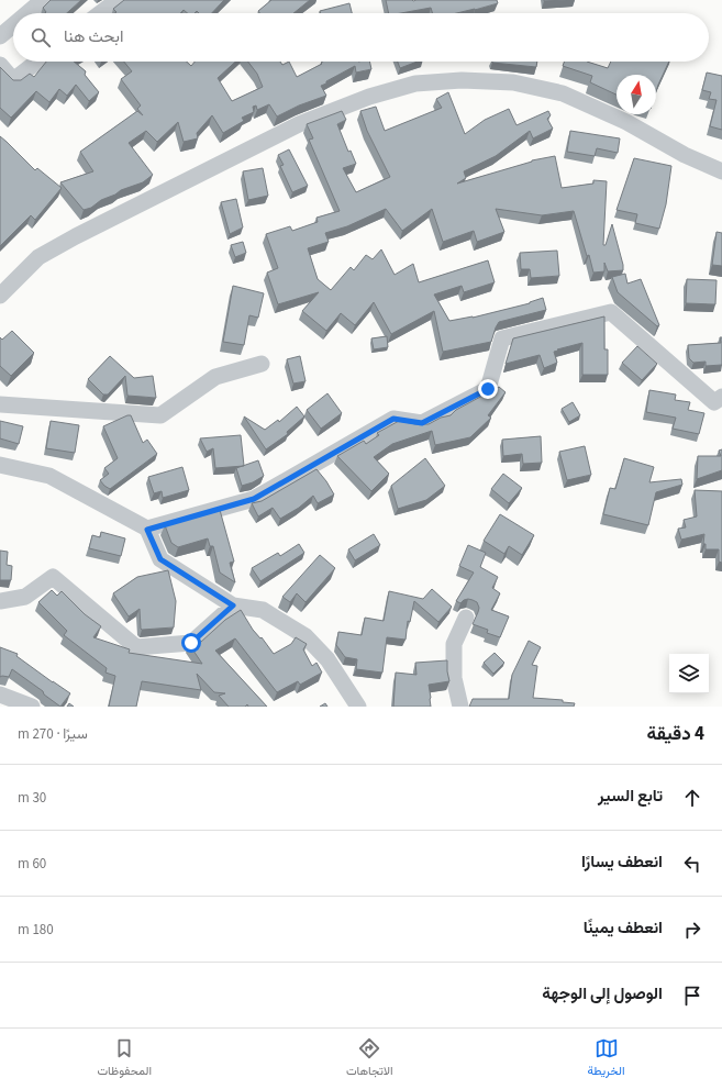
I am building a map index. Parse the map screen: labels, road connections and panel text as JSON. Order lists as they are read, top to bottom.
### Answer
{
  "north": "top",
  "page": {
    "search": "ابحث هنا",
    "heading": ["4 دقيقة", "سيرًا · 270 m"],
    "list": [
      ["تابع السير", "30 m"],
      ["انعطف يسارًا", "60 m"],
      ["انعطف يمينًا", "180 m"],
      "الوصول إلى الوجهة"
    ],
    "nav": ["الخريطة", "الاتجاهات", "المحفوظات"]
  }
}
